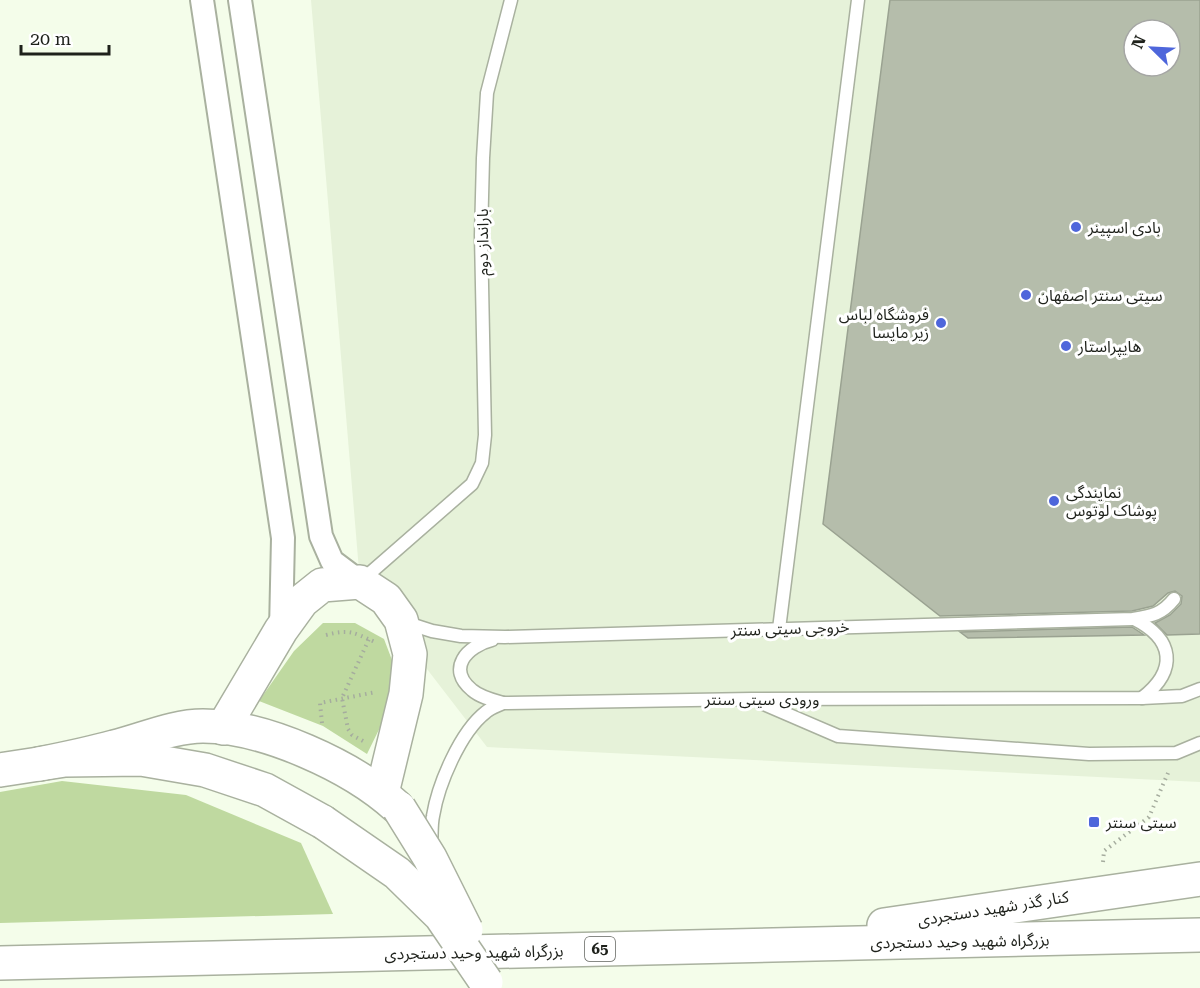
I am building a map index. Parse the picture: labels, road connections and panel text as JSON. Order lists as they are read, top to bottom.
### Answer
{
  "streets": {
    "main road": ["کنار گذر شهید دستجردی", "بزرگراه شهید وحید دستجردی", "65"],
    "lane": ["بارانداز دوم", "خروجی سیتی سنتر", "ورودی سیتی سنتر"]
  },
  "crossings": [
    ["کنار گذر شهید دستجردی", "بزرگراه شهید وحید دستجردی"]
  ],
  "places": {
    "other": [
      "بادی اسپینر",
      "سیتی سنتر اصفهان",
      "فروشگاه لباس زیر مایسا",
      "هایپراستار",
      "نمایندگی پوشاک لوتوس"
    ],
    "transit": ["سیتی سنتر"]
  },
  "scale_bar": "20 m",
  "north": "top left"
}
